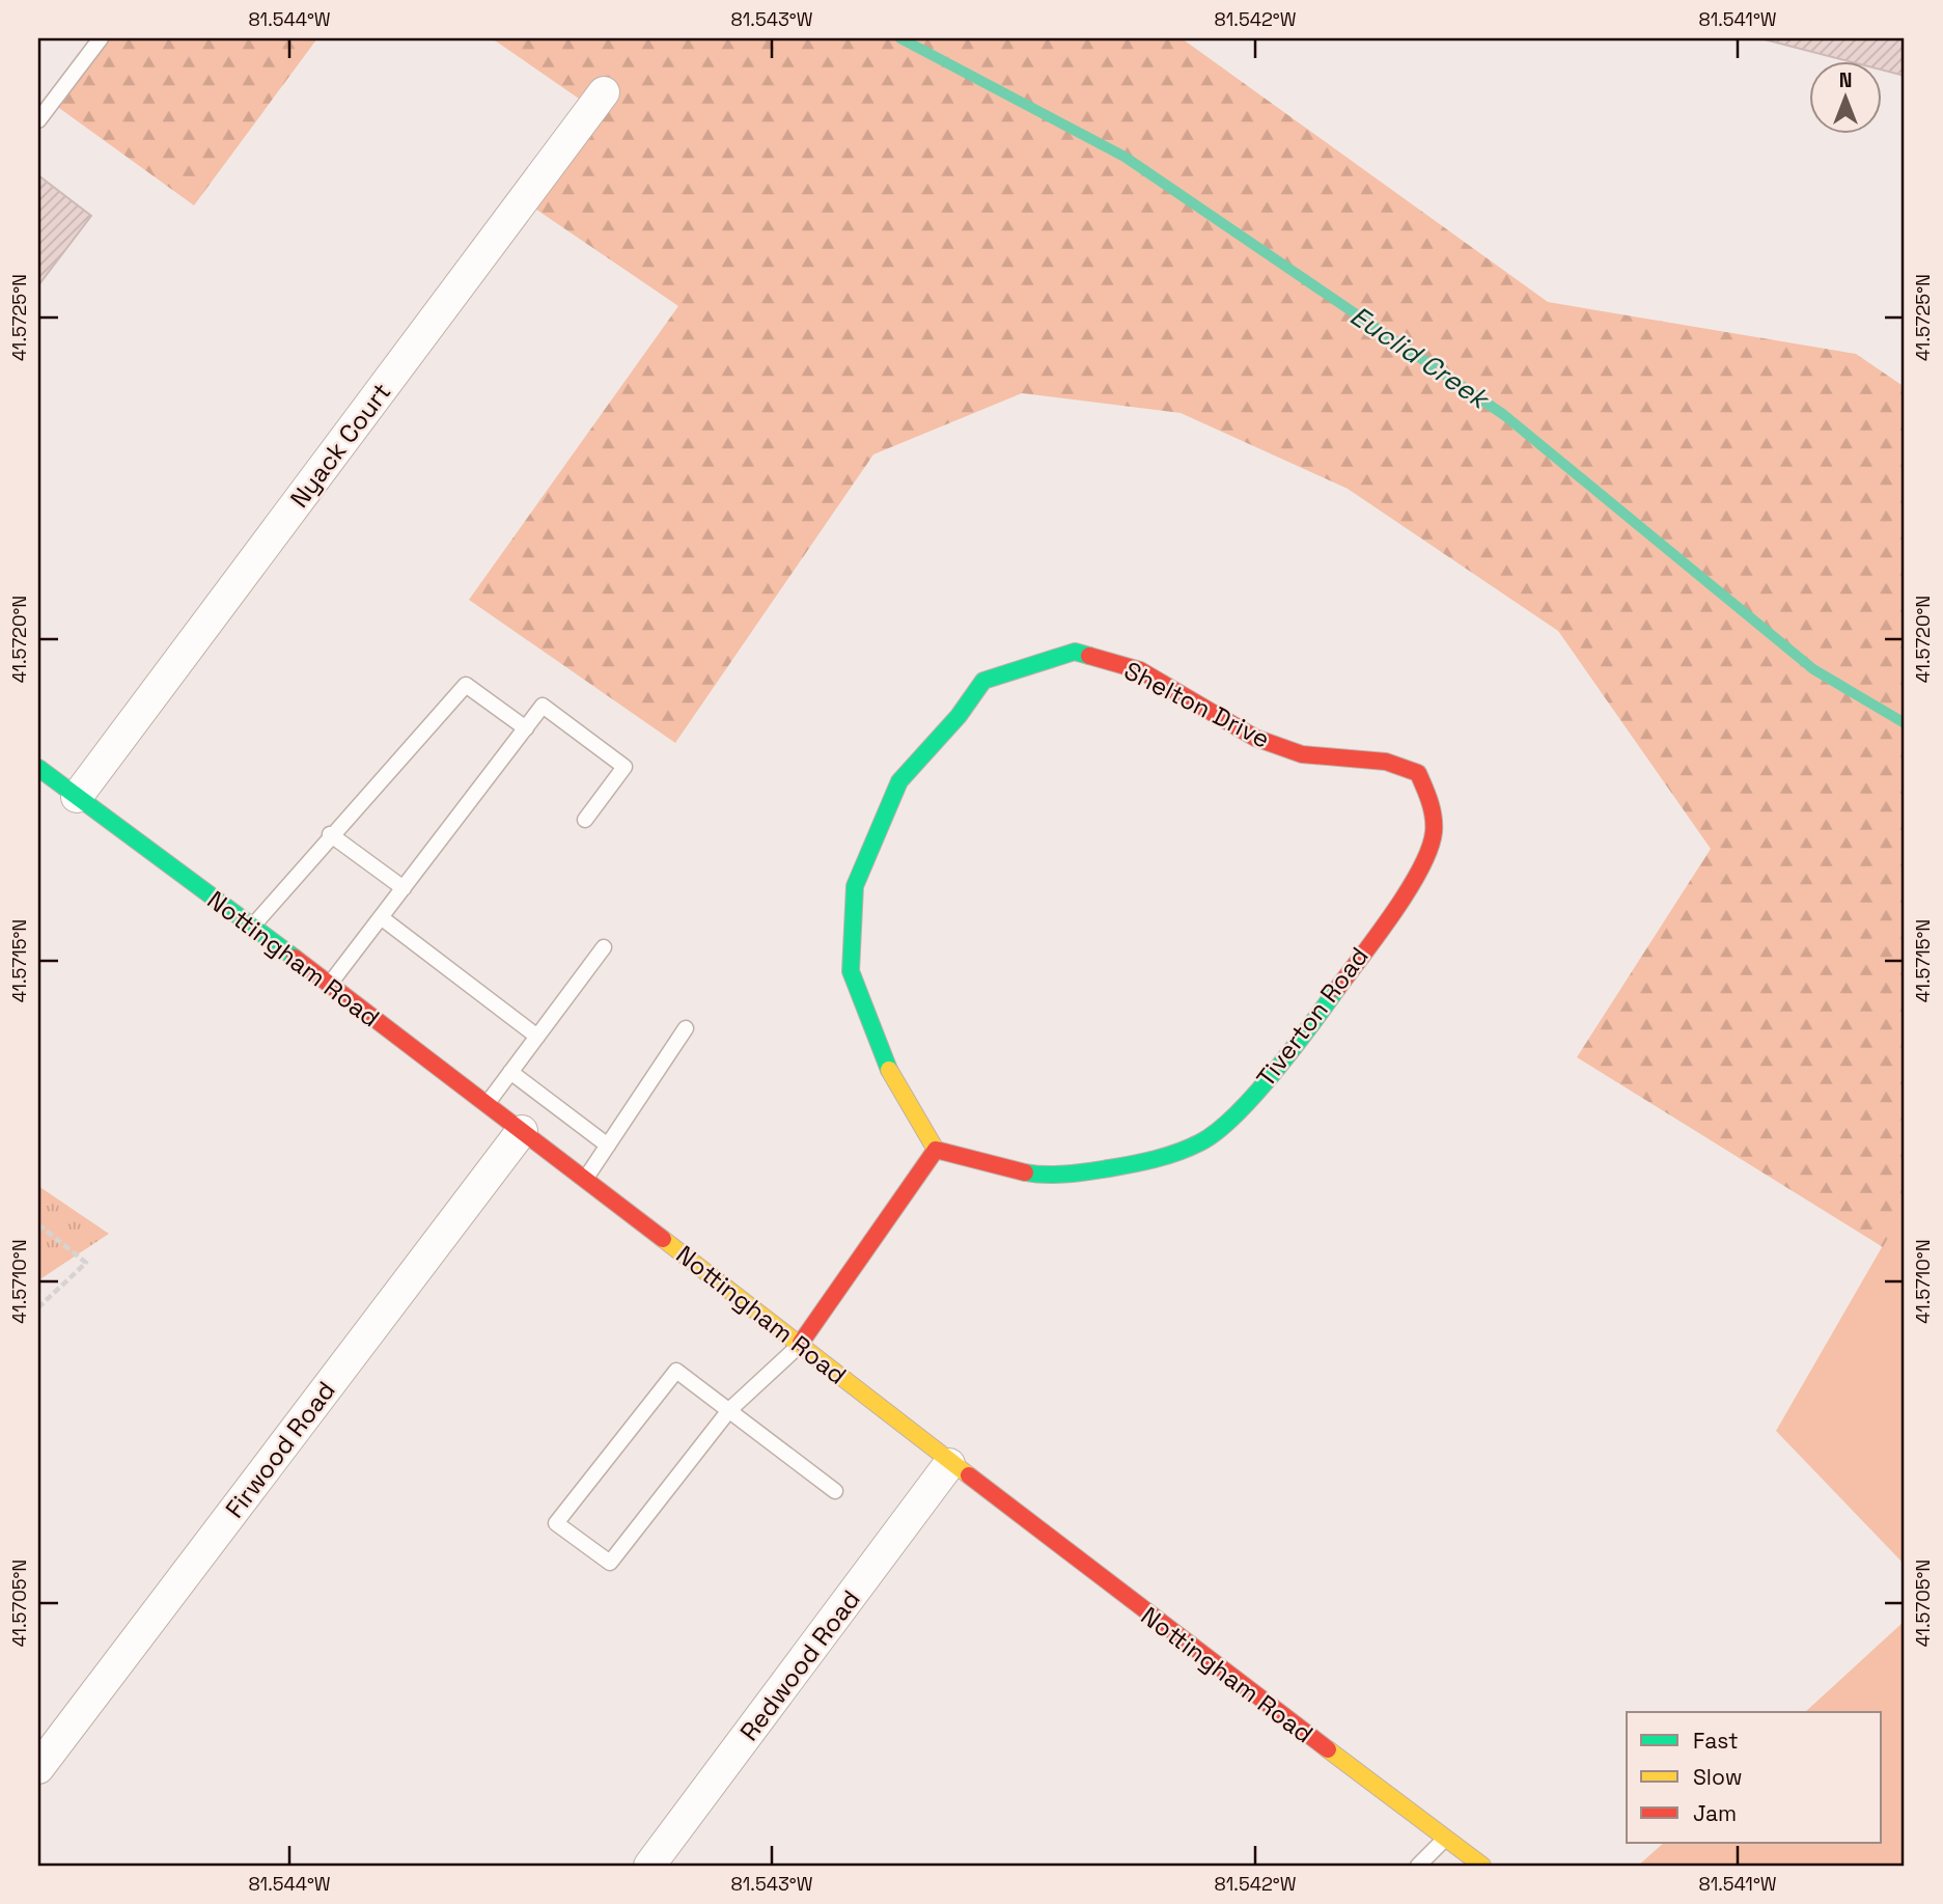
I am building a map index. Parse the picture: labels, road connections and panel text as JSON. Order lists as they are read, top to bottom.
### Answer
{
  "streets": {
    "street": [
      "Nyack Court",
      "Shelton Drive",
      "Nottingham Road",
      "Tiverton Road",
      "Firwood Road",
      "Redwood Road"
    ]
  },
  "crossings": [
    ["Nyack Court", "Nottingham Road"],
    ["Shelton Drive", "Tiverton Road"],
    ["Nottingham Road", "Firwood Road"],
    ["Nottingham Road", "Redwood Road"]
  ],
  "water": ["Euclid Creek"],
  "legend": ["Fast", "Slow", "Jam"],
  "north": "top",
  "coordinates": [
    "81.544°W",
    "81.543°W",
    "81.542°W",
    "81.541°W",
    "41.5725°N",
    "41.5720°N",
    "41.5715°N",
    "41.5710°N",
    "41.5705°N"
  ]
}
